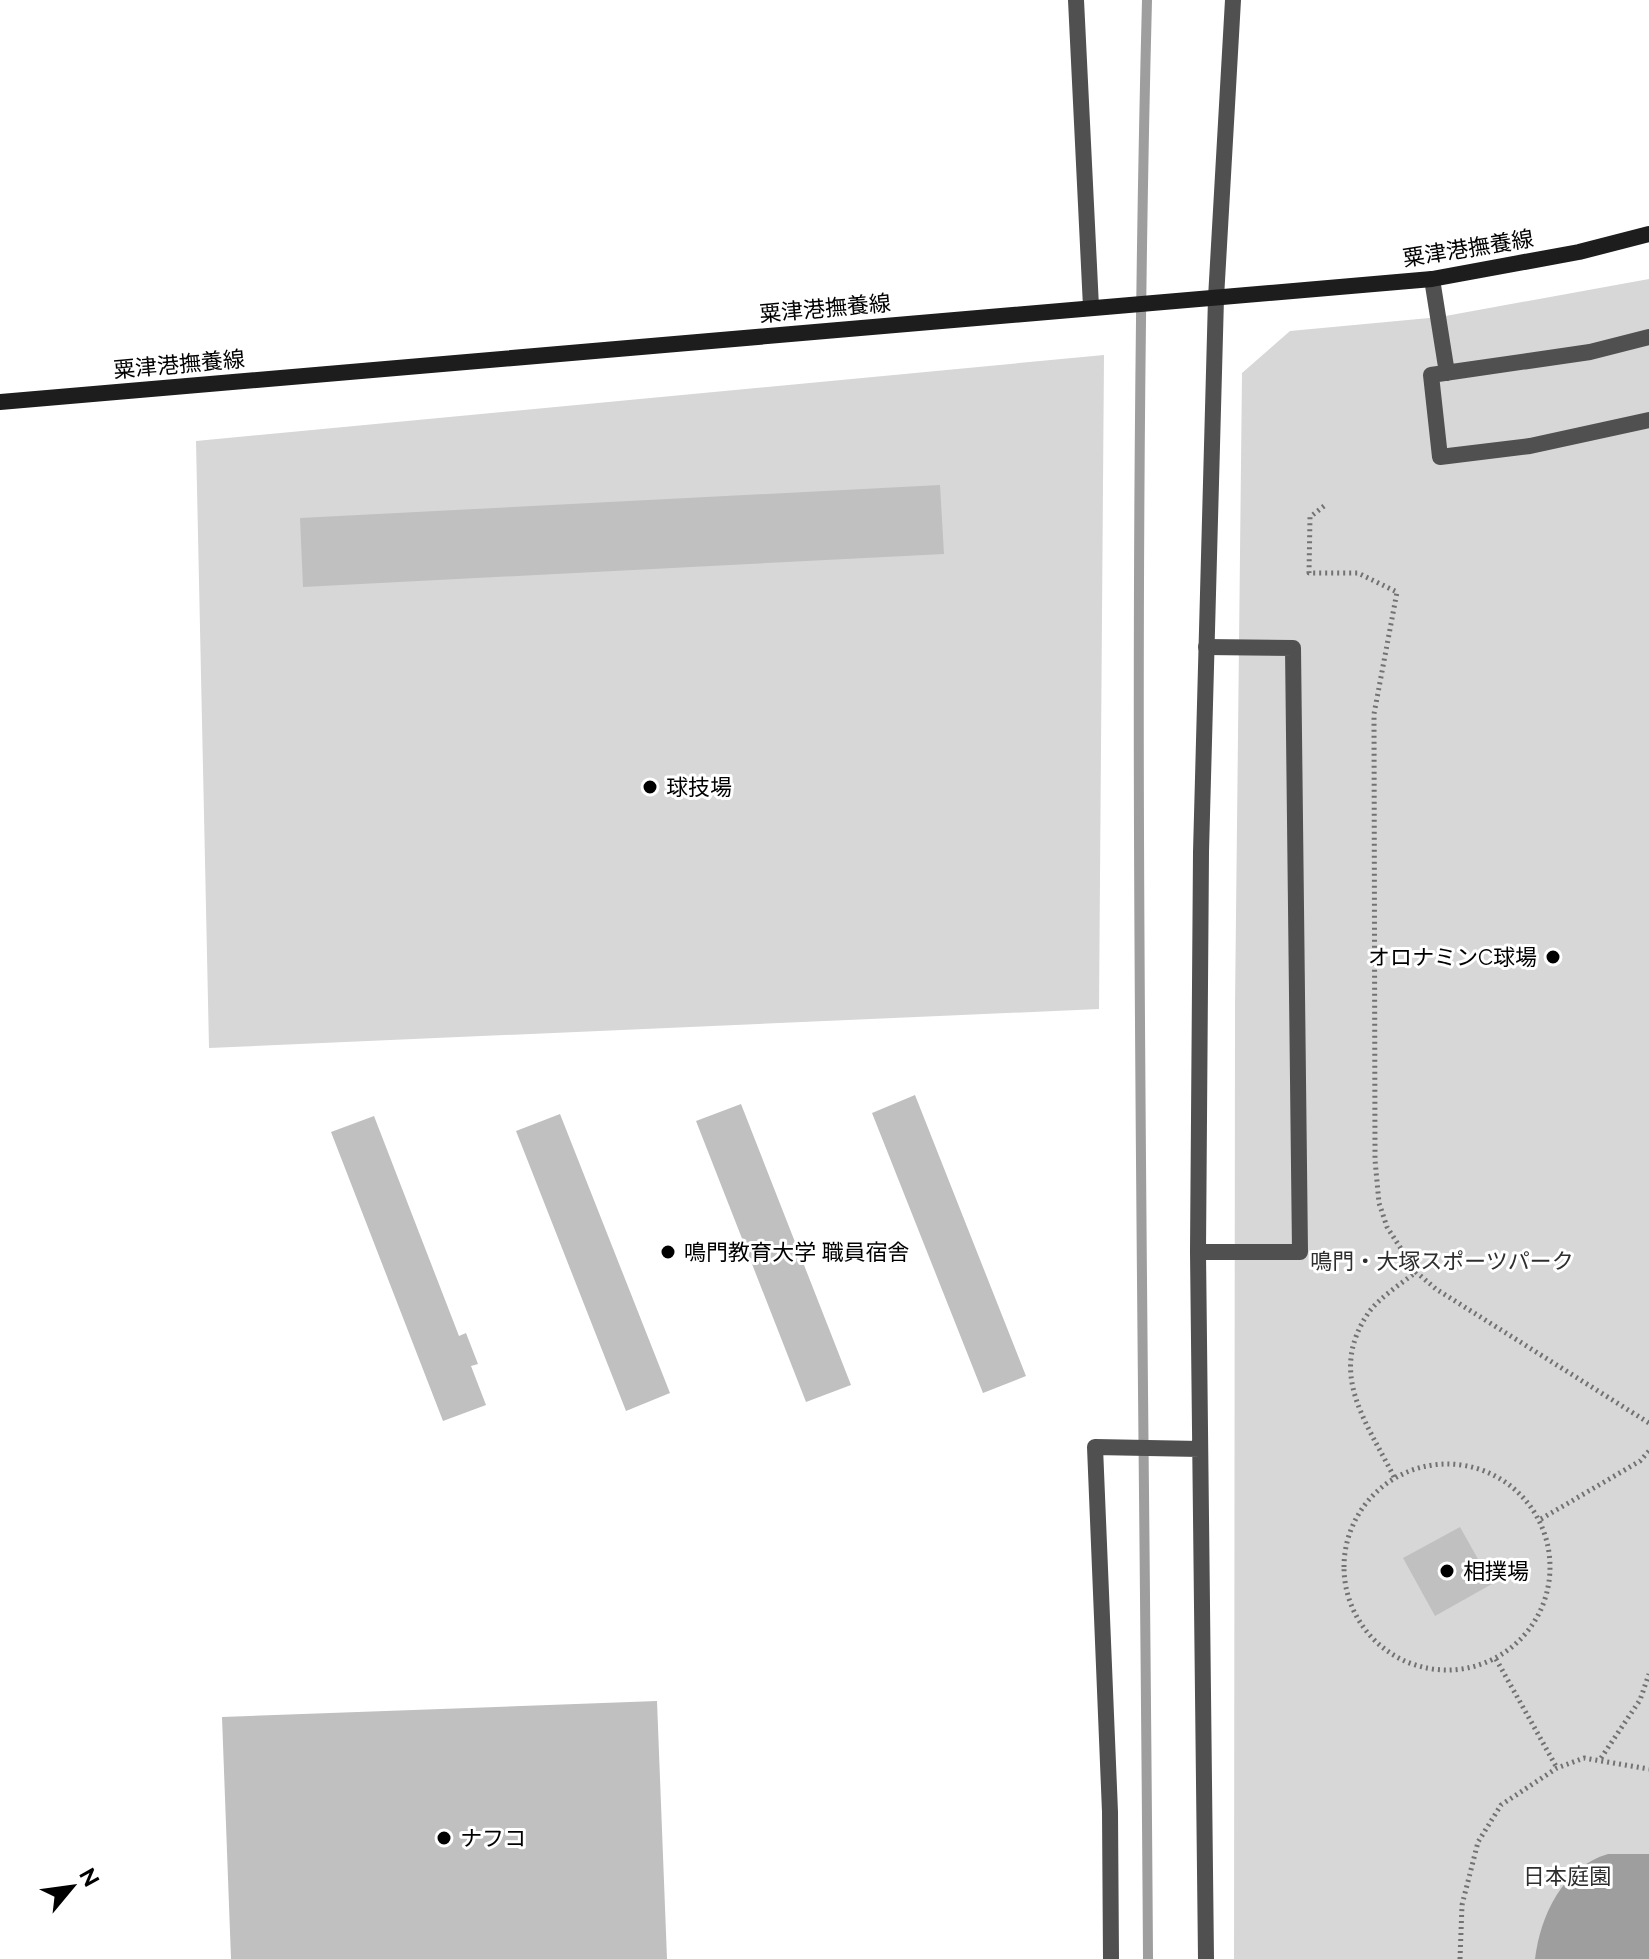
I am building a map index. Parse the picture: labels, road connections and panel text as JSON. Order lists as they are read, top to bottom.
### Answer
{
  "streets": {
    "main road": ["粟津港撫養線"]
  },
  "parks": ["鳴門・大塚スポーツパーク", "日本庭園"],
  "places": [
    "球技場",
    "オロナミンC球場",
    "鳴門教育大学 職員宿舎",
    "相撲場",
    "ナフコ"
  ],
  "north": "top right"
}
